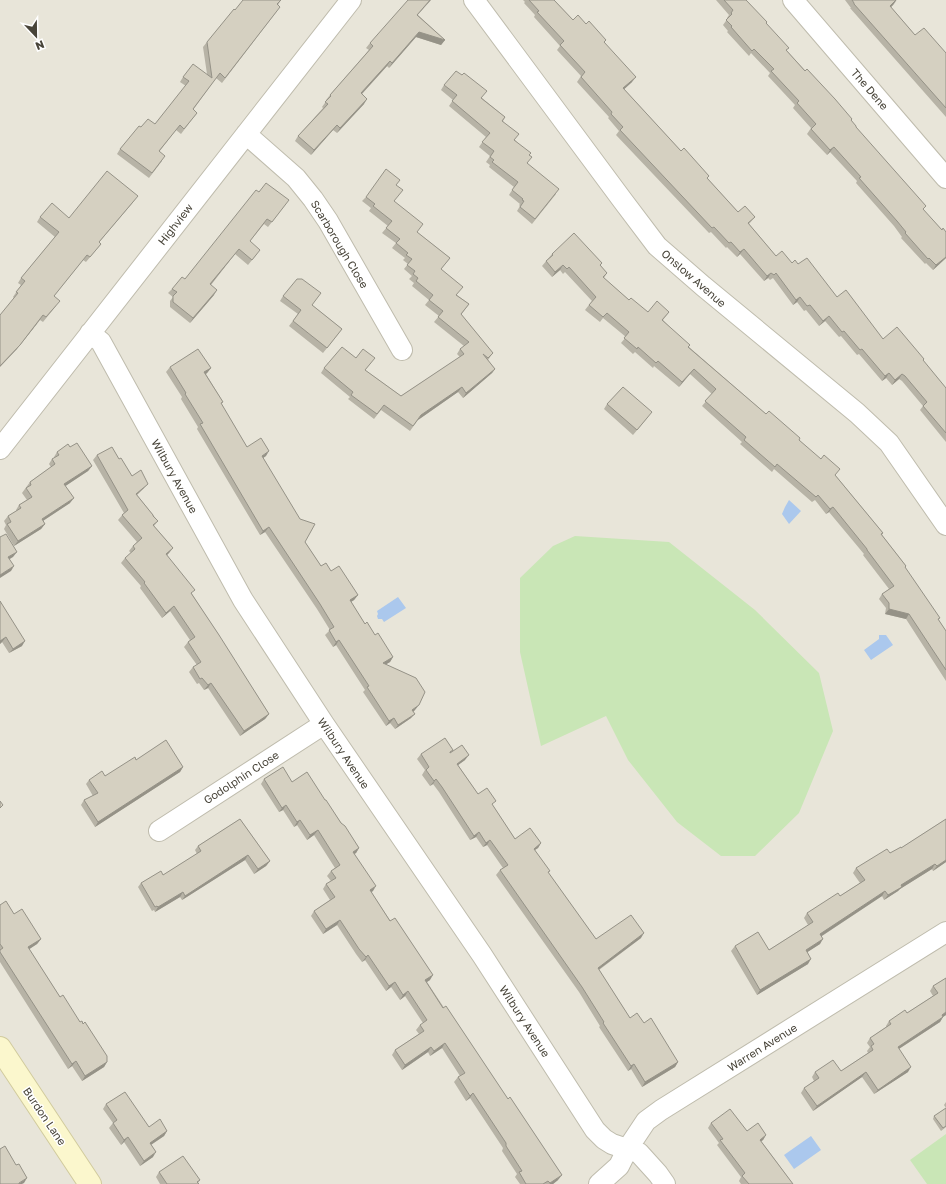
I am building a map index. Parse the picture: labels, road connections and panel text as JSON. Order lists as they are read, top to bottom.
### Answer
{
  "streets": {
    "street": [
      "The Dene",
      "Highview",
      "Scarborough Close",
      "Onslow Avenue",
      "Wilbury Avenue",
      "Godolphin Close",
      "Warren Avenue",
      "Burdon Lane"
    ]
  },
  "crossings": [
    ["Highview", "Scarborough Close"],
    ["Highview", "Wilbury Avenue"],
    ["Wilbury Avenue", "Godolphin Close"],
    ["Wilbury Avenue", "Warren Avenue"]
  ],
  "north": "bottom"
}
